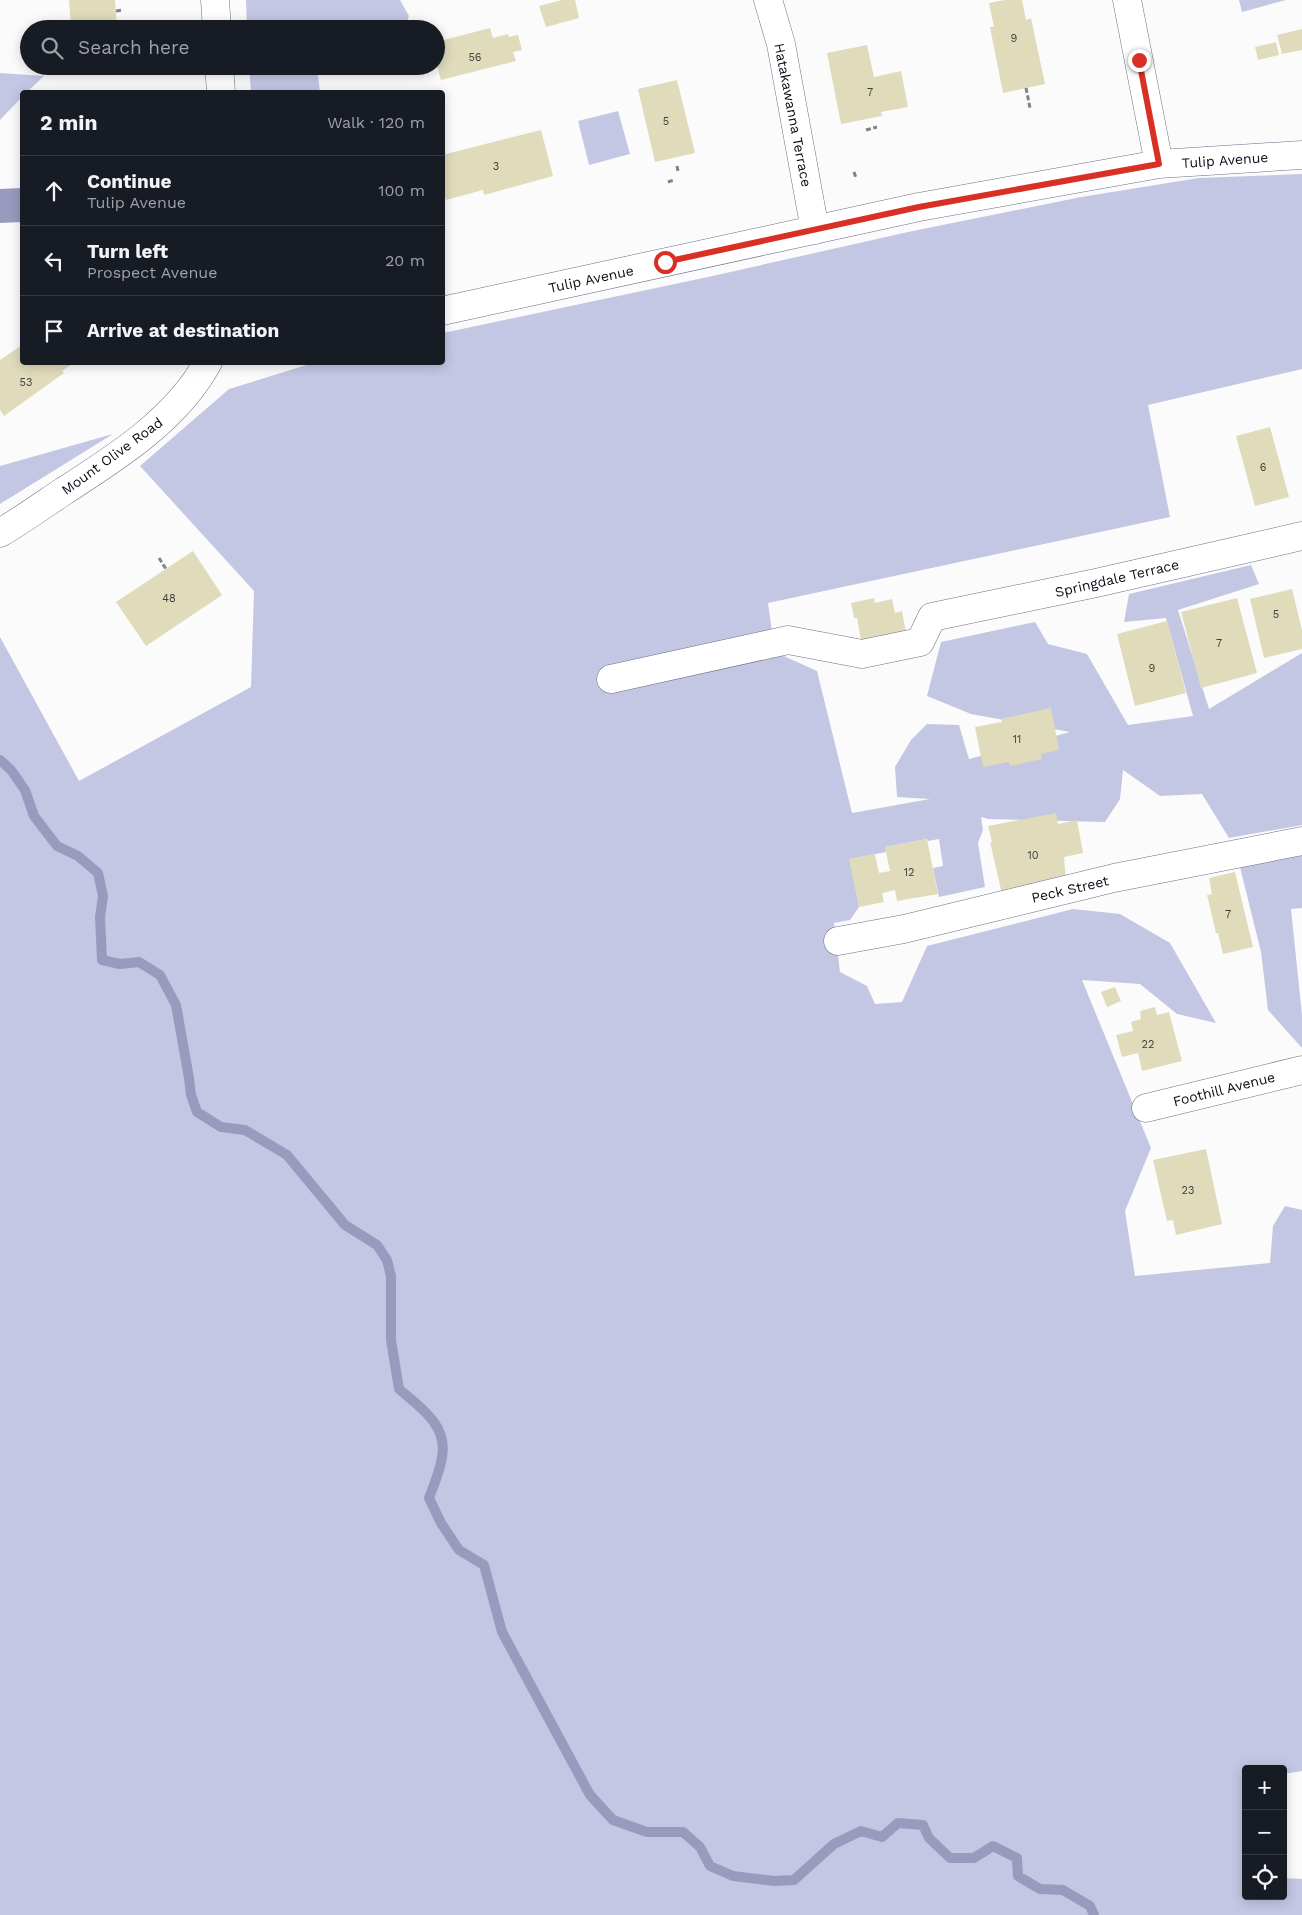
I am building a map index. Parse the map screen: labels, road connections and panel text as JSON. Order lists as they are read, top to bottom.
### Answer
{
  "streets": {
    "street": [
      "Hatakawanna Terrace",
      "Tulip Avenue",
      "Mount Olive Road",
      "Springdale Terrace",
      "Peck Street",
      "Foothill Avenue"
    ]
  },
  "crossings": [
    ["Hatakawanna Terrace", "Tulip Avenue"]
  ],
  "house_numbers": [
    "9",
    "56",
    "7",
    "5",
    "3",
    "53",
    "6",
    "48",
    "5",
    "7",
    "9",
    "11",
    "10",
    "12",
    "7",
    "22",
    "23"
  ],
  "page": {
    "search": "Search here",
    "heading": ["2 min", "Walk · 120 m"],
    "list": [
      ["Continue", "Tulip Avenue", "100 m"],
      ["Turn left", "Prospect Avenue", "20 m"],
      "Arrive at destination"
    ],
    "map_buttons": ["+", "−"]
  }
}
